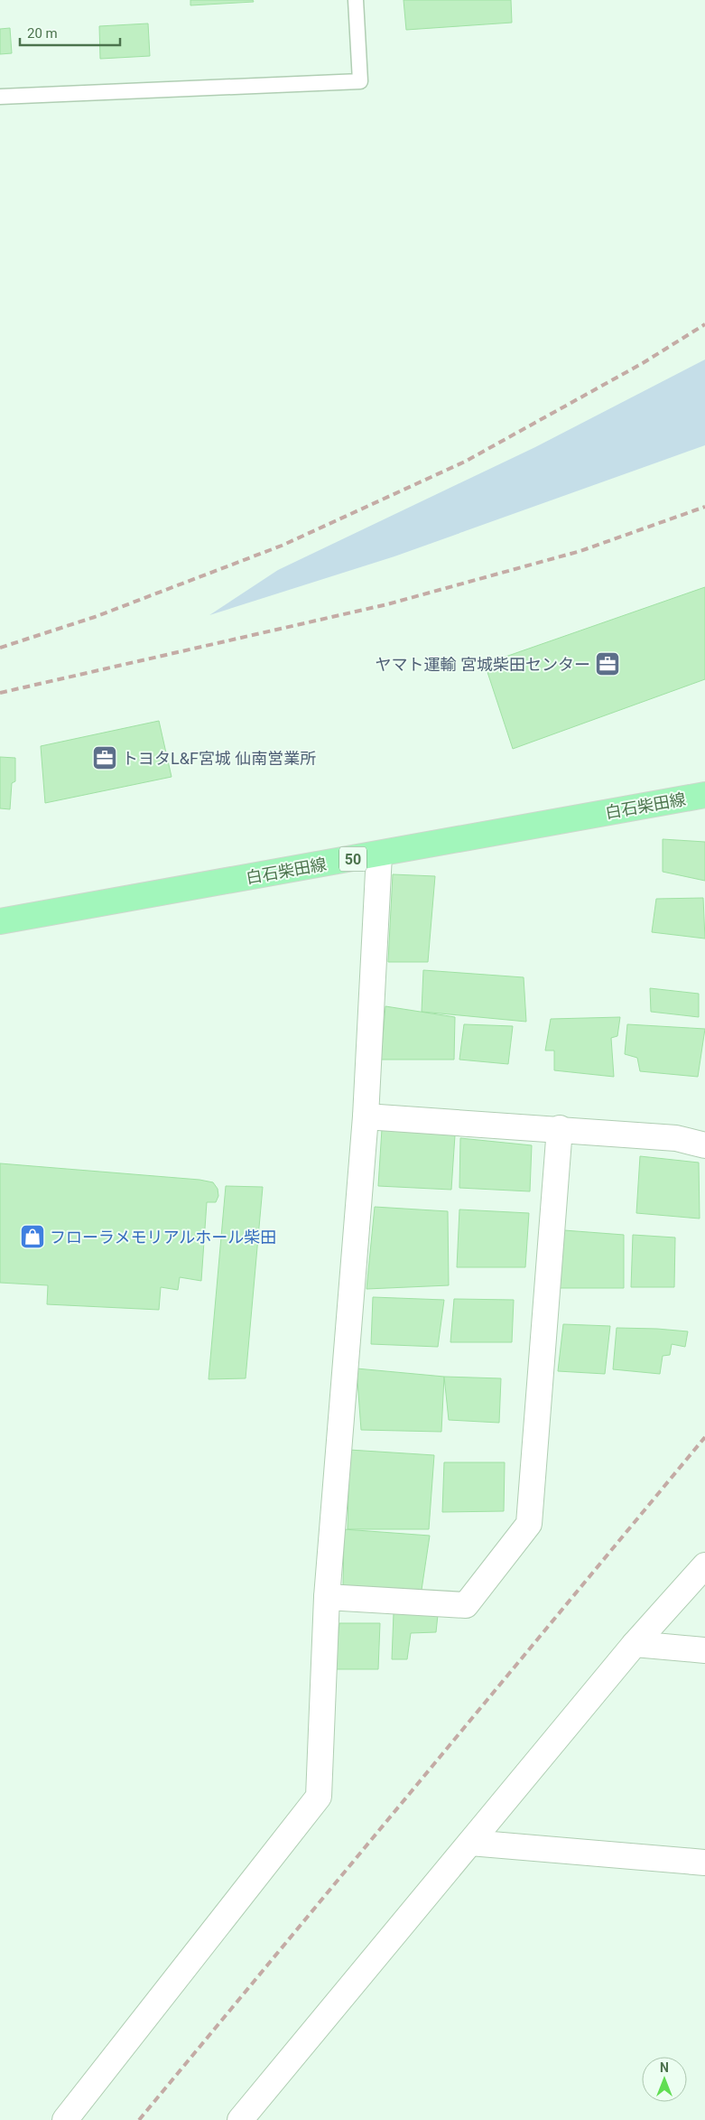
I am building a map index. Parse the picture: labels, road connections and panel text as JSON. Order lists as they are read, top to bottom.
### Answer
{
  "streets": {
    "main road": ["白石柴田線", "50"]
  },
  "places": {
    "office": ["ヤマト運輸 宮城柴田センター", "トヨタL&F宮城 仙南営業所"],
    "shop": ["フローラメモリアルホール柴田"]
  },
  "scale_bar": "20 m",
  "north": "top"
}
